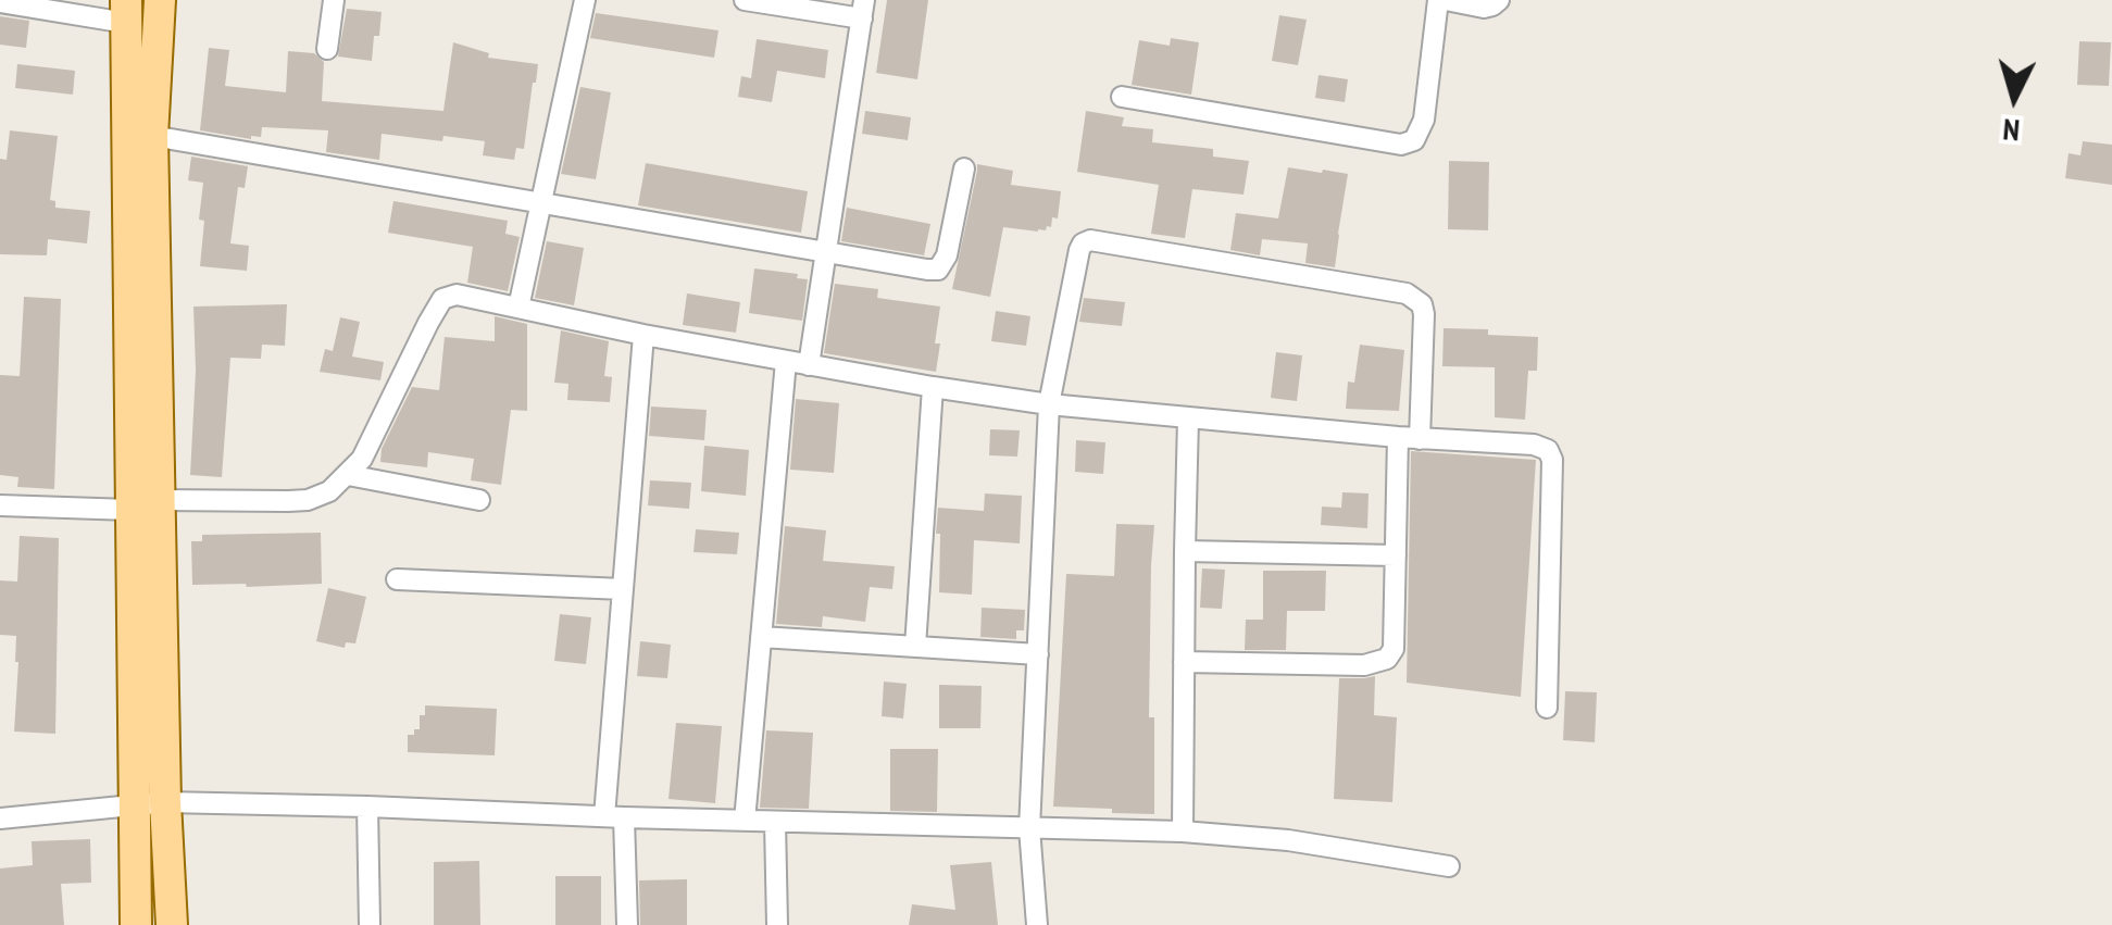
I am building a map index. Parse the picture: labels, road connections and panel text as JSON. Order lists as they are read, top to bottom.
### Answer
{
  "north": "bottom"
}
